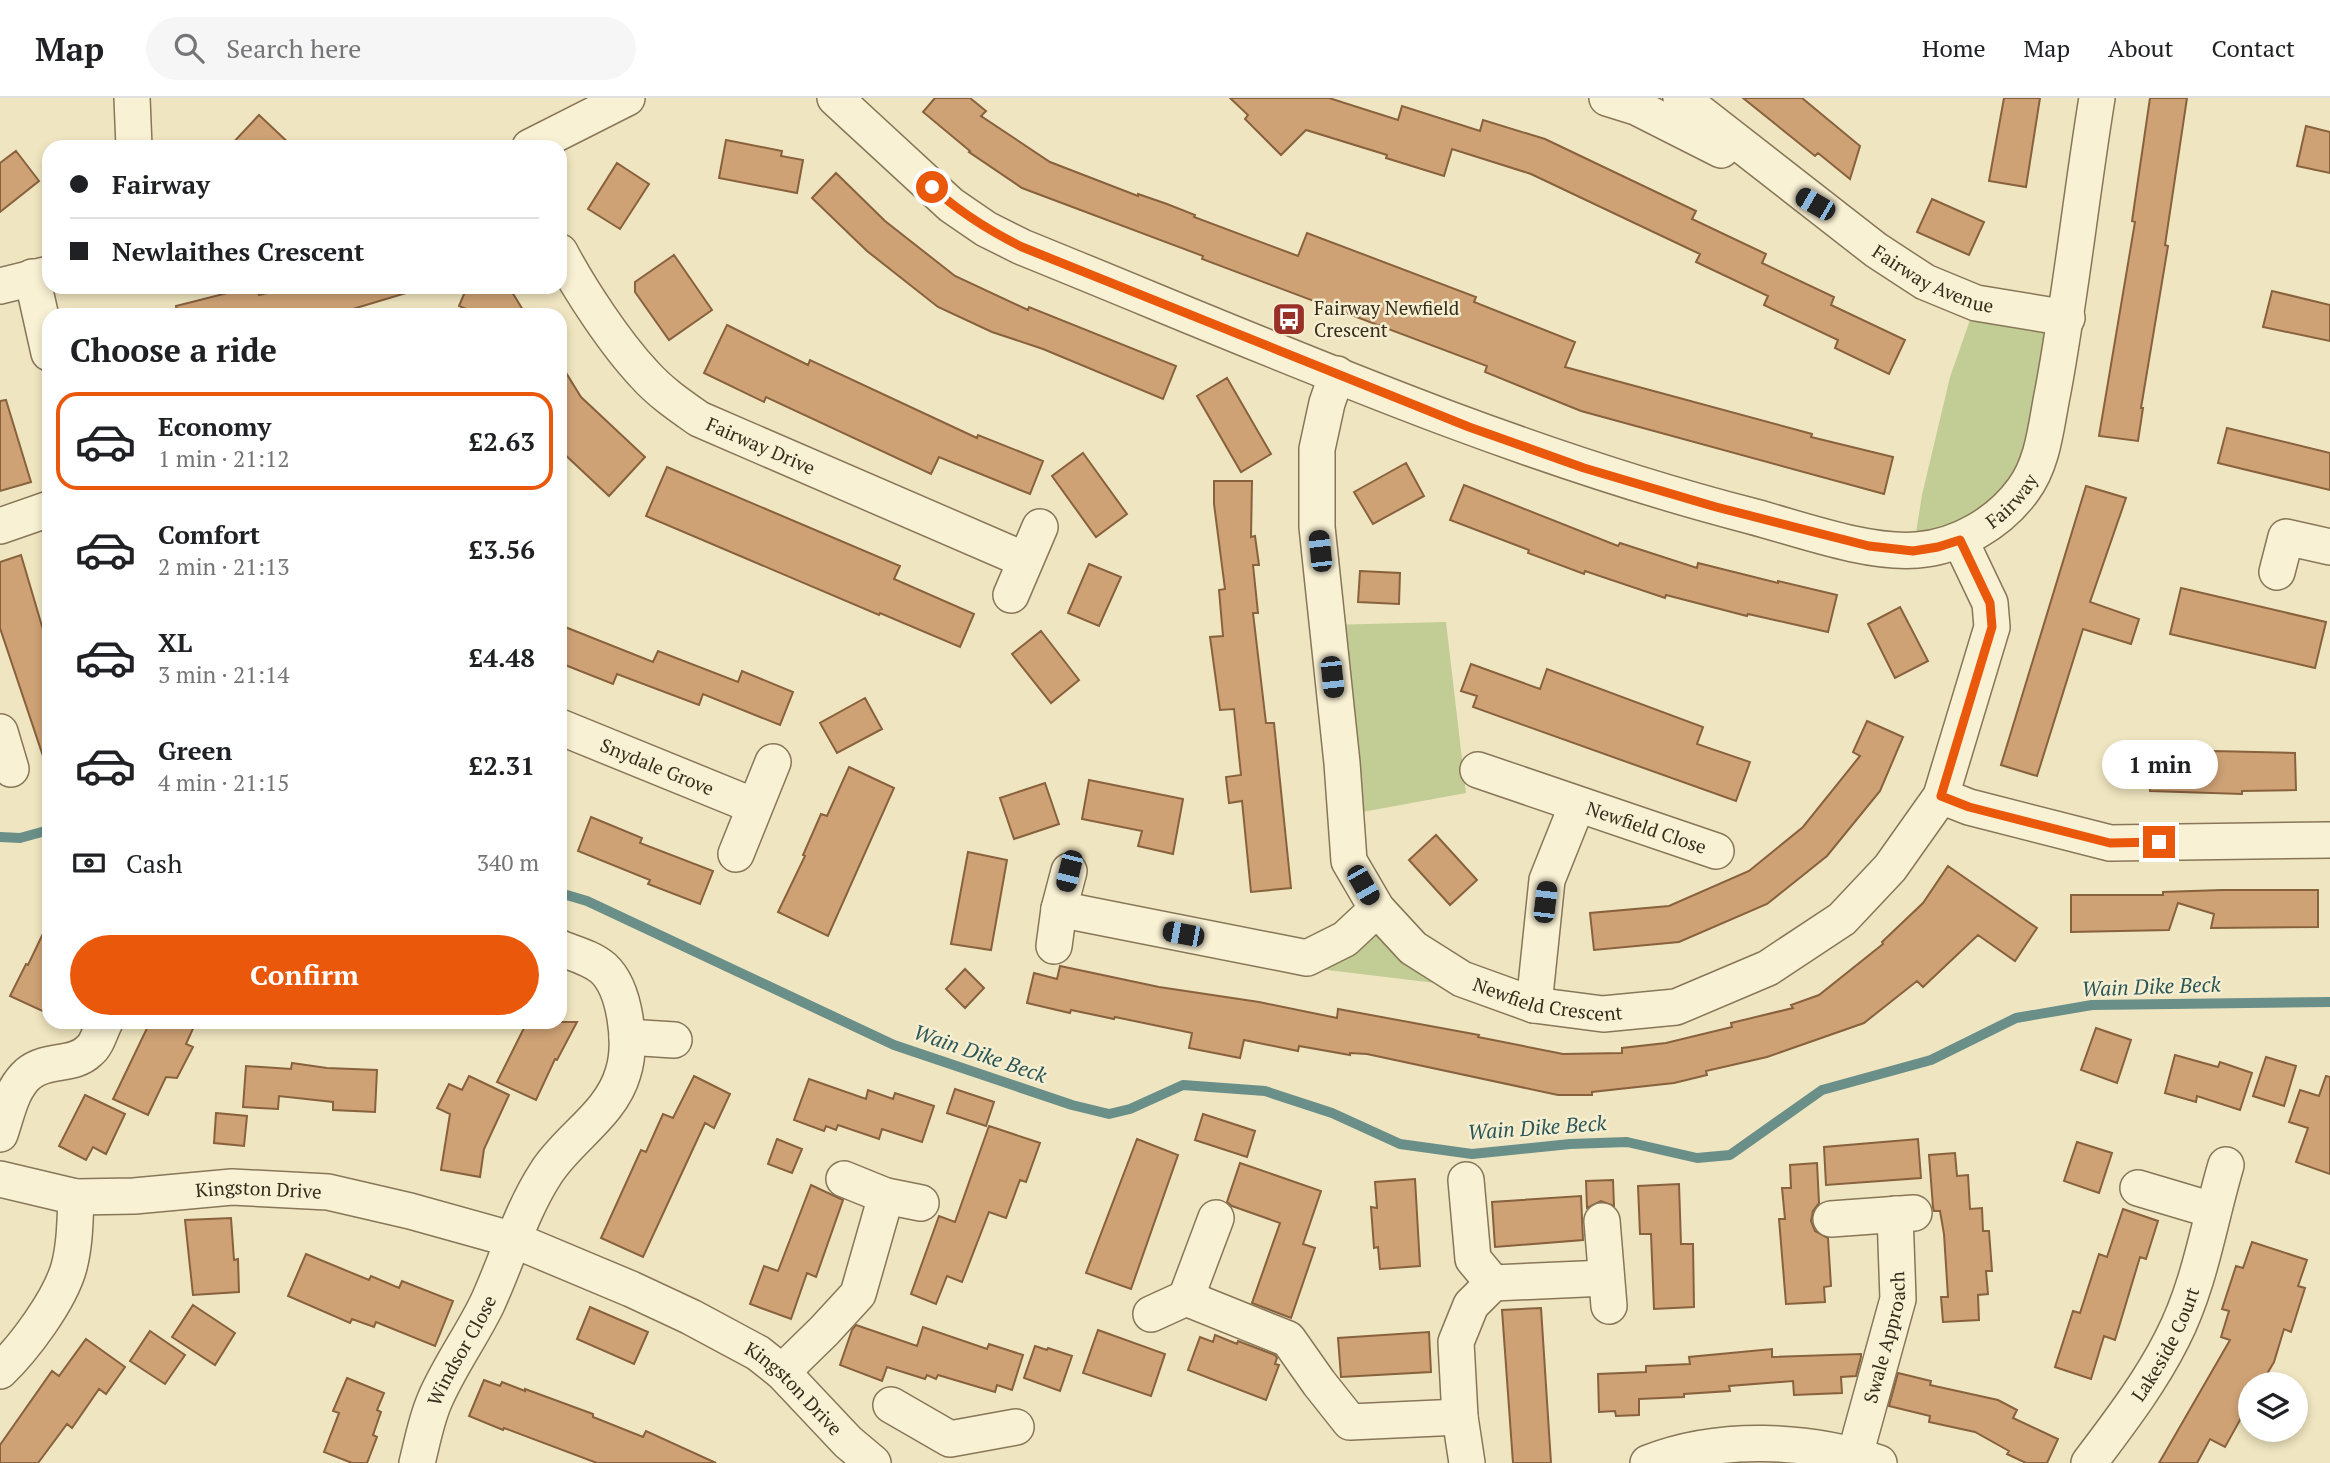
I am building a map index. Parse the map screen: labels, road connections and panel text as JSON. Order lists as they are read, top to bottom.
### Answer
{
  "streets": {
    "street": [
      "Fairway Avenue",
      "Fairway Drive",
      "Fairway",
      "Snydale Grove",
      "Newfield Close",
      "Newfield Crescent",
      "Kingston Drive",
      "Swale Approach",
      "Lakeside Court",
      "Windsor Close"
    ]
  },
  "crossings": [
    ["Fairway Avenue", "Fairway"],
    ["Fairway", "Newfield Crescent"],
    ["Newfield Close", "Newfield Crescent"],
    ["Kingston Drive", "Windsor Close"]
  ],
  "water": ["Wain Dike Beck"],
  "places": {
    "bus stop": ["Fairway Newfield Crescent"]
  },
  "page": {
    "header": "Map",
    "search": "Search here",
    "nav": [
      "Home",
      "Map",
      "About",
      "Contact"
    ],
    "banner": ["Fairway", "Newlaithes Crescent"],
    "heading": "Choose a ride",
    "list": [
      {
        "name": "Economy",
        "note": "1 min · 21:12",
        "value": "£2.63"
      },
      {
        "name": "Comfort",
        "note": "2 min · 21:13",
        "value": "£3.56"
      },
      {
        "name": "XL",
        "note": "3 min · 21:14",
        "value": "£4.48"
      },
      {
        "name": "Green",
        "note": "4 min · 21:15",
        "value": "£2.31"
      }
    ],
    "bubble": "1 min",
    "pay": ["Cash", "340 m"],
    "buttons": "Confirm"
  }
}
